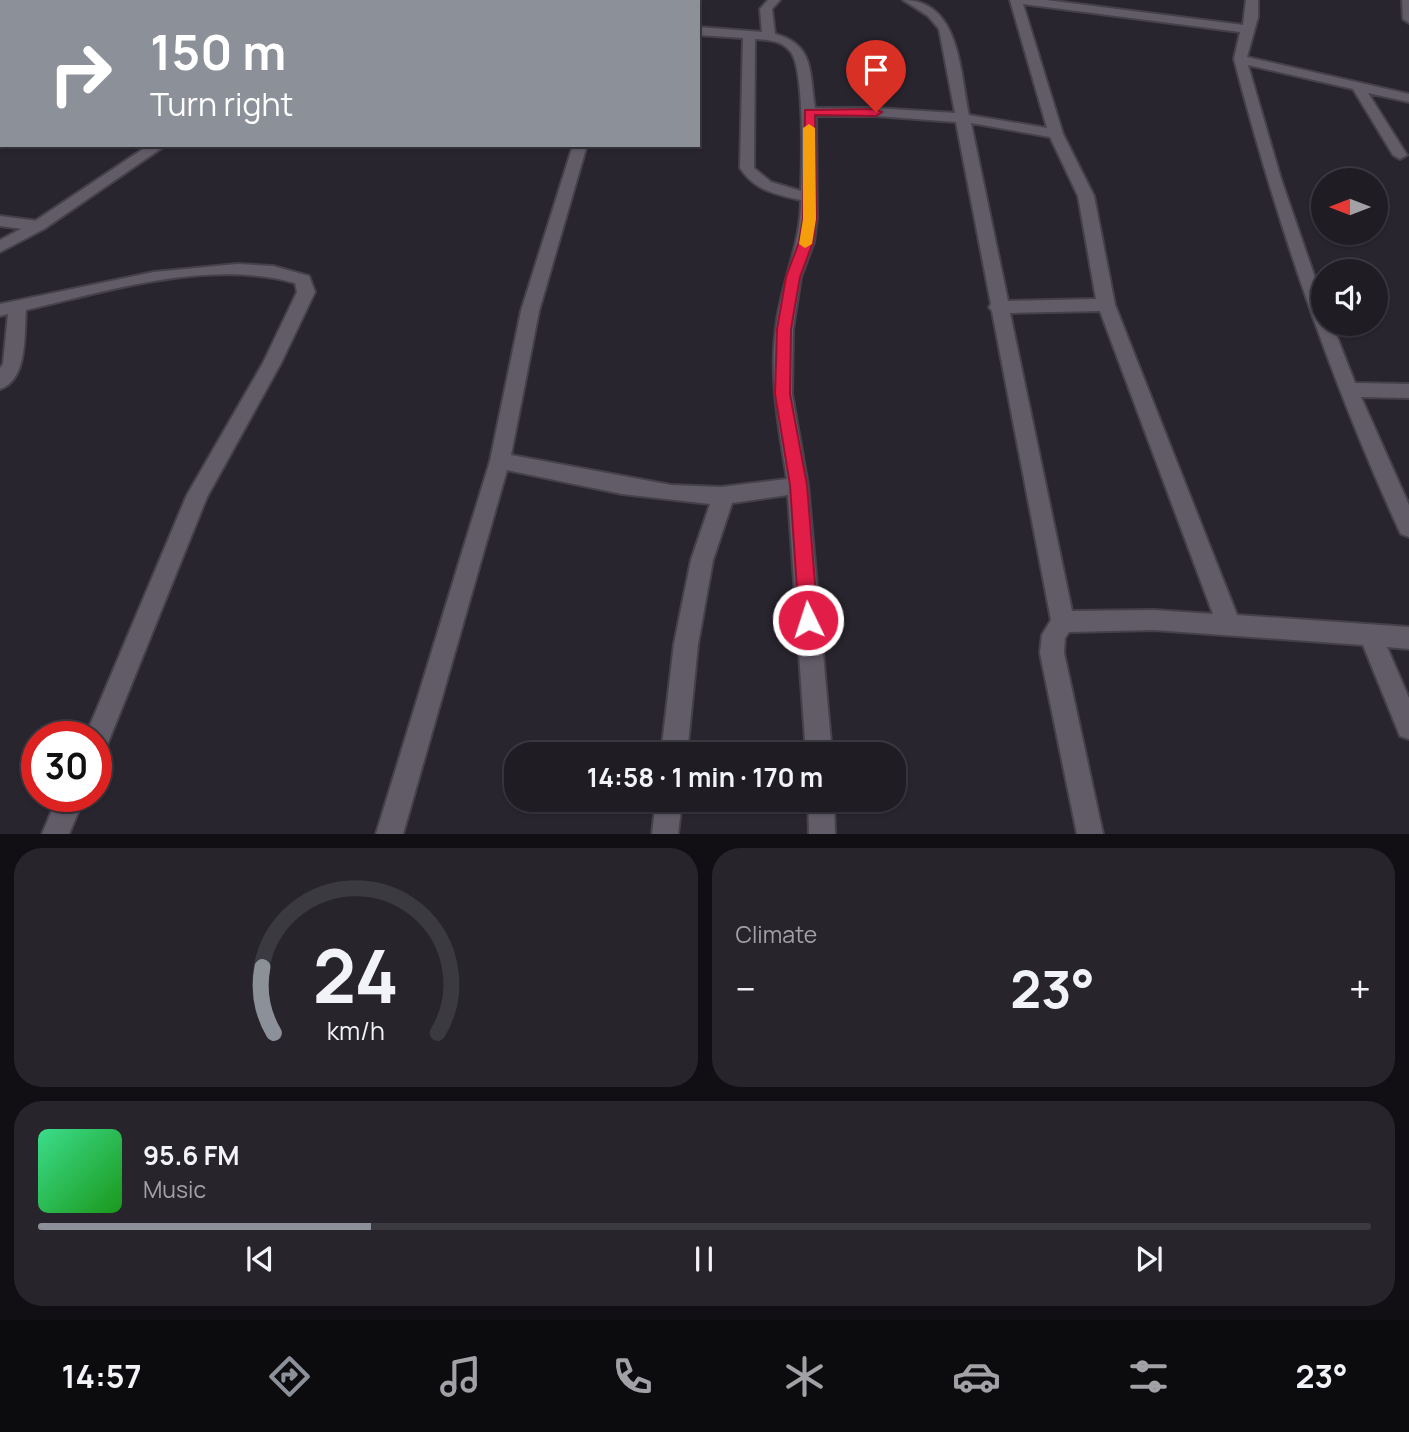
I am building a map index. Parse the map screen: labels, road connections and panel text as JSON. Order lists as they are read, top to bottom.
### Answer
{
  "north": "left",
  "page": {
    "turn": ["150 m", "Turn right"],
    "limit": "30",
    "trip": "14:58 · 1 min · 170 m",
    "tile": "Climate",
    "heat": ["−", "23°", "+"],
    "song": ["95.6 FM", "Music"],
    "tabs": ["14:57", "23°"],
    "gauge": ["24", "km/h"]
  }
}
